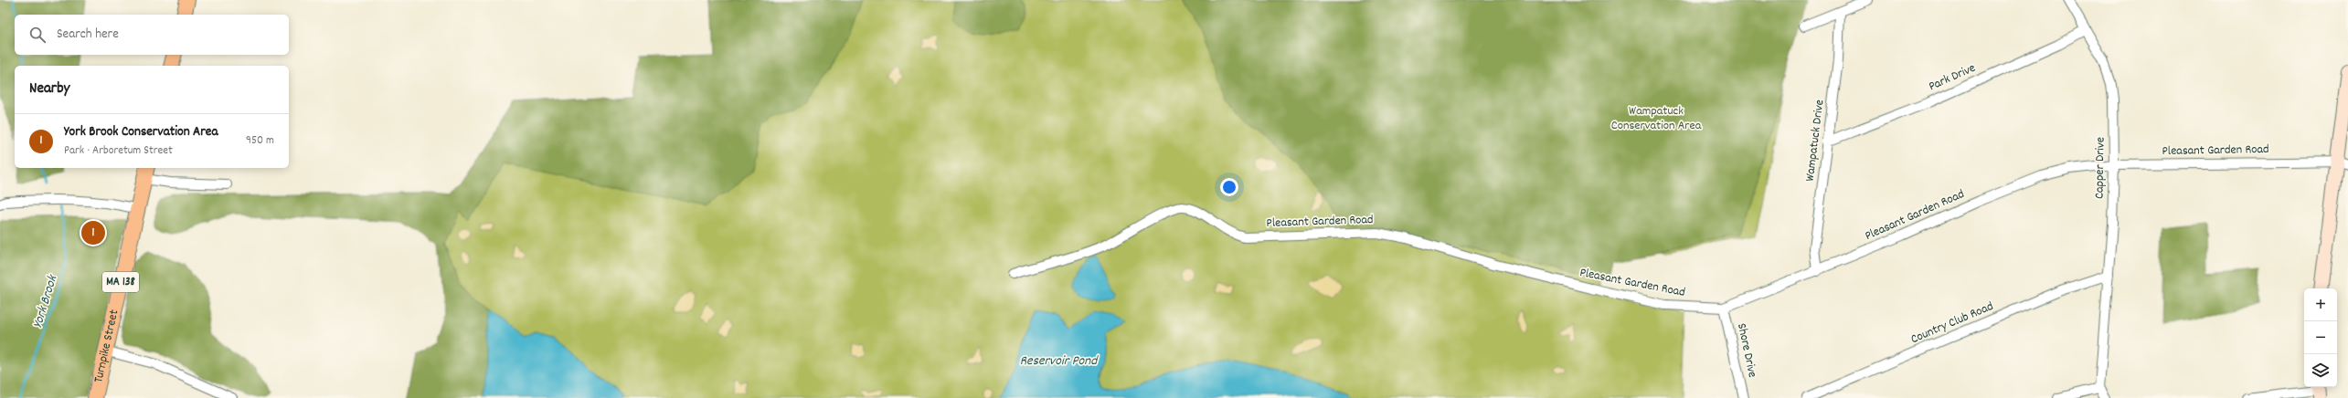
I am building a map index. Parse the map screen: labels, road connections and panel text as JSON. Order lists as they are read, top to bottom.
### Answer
{
  "streets": {
    "main road": ["MA 138", "Turnpike Street"],
    "street": [
      "Park Drive",
      "Wampatuck Drive",
      "Pleasant Garden Road",
      "Capper Drive",
      "Country Club Road",
      "Shore Drive"
    ]
  },
  "crossings": [
    ["Park Drive", "Wampatuck Drive"],
    ["Park Drive", "Capper Drive"],
    ["Wampatuck Drive", "Pleasant Garden Road"],
    ["Pleasant Garden Road", "Capper Drive"],
    ["Pleasant Garden Road", "Shore Drive"],
    ["Capper Drive", "Country Club Road"]
  ],
  "water": ["York Brook", "Reservoir Pond"],
  "parks": ["Wampatuck Conservation Area"],
  "page": {
    "search": "Search here",
    "heading": "Nearby",
    "list": [
      {
        "mark": "1",
        "name": "York Brook Conservation Area",
        "note": "Park · Arboretum Street",
        "value": "950 m"
      }
    ],
    "pins": "1",
    "map_buttons": ["+", "−"]
  }
}
